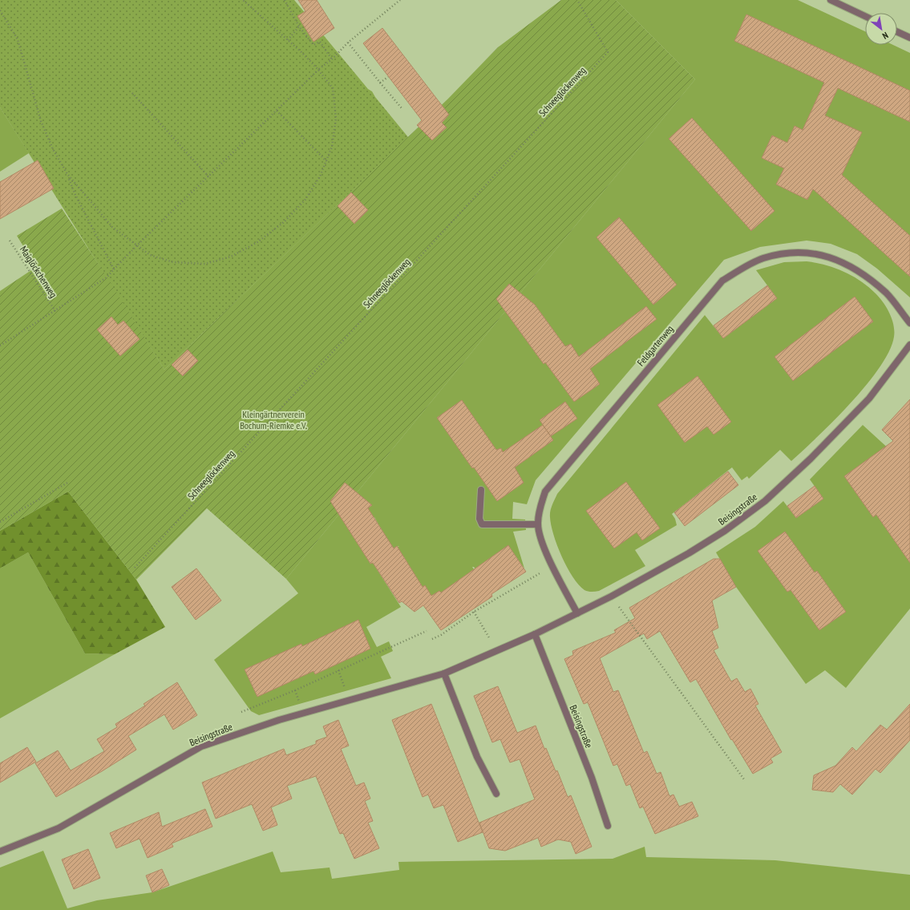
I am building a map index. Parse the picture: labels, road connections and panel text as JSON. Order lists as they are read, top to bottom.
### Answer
{
  "streets": {
    "street": ["Feldgartenweg", "Beisingstraße"],
    "path": ["Schneeglöckenweg", "Maiglöckchenweg"]
  },
  "crossings": [
    ["Feldgartenweg", "Beisingstraße"]
  ],
  "parks": ["Kleingärtnerverein Bochum-Riemke e.V."],
  "north": "bottom right"
}
